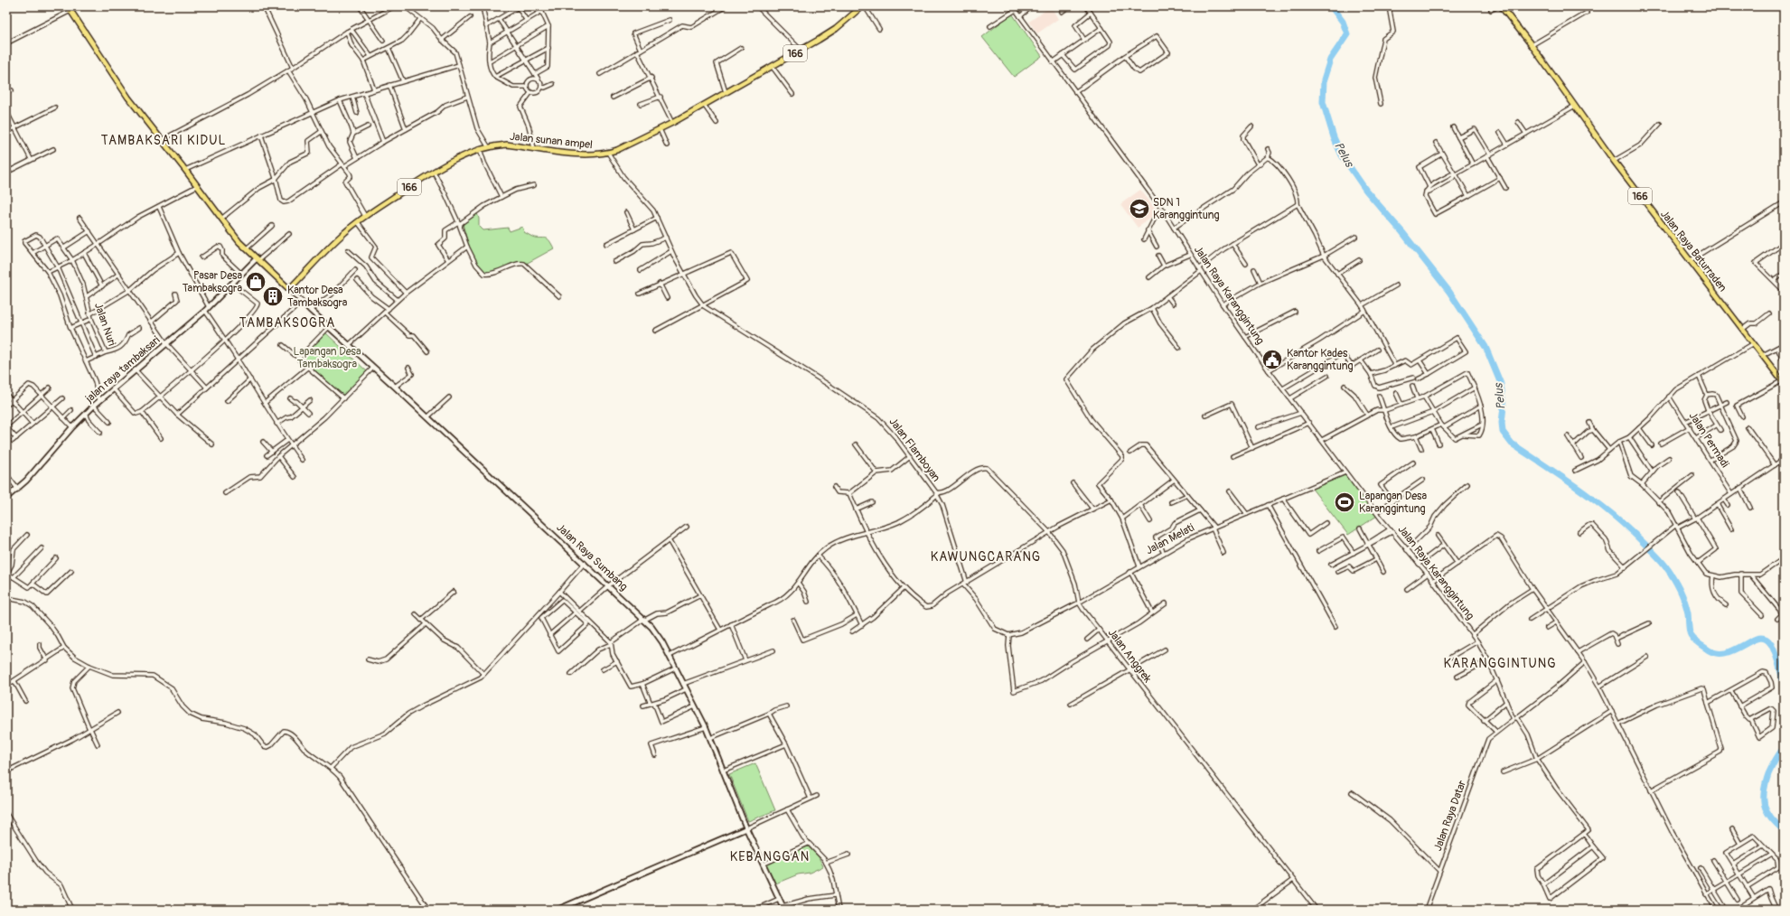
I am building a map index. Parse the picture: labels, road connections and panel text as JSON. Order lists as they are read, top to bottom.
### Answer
{
  "streets": {
    "main road": ["166", "Jalan sunan ampel", "Jalan Raya Baturraden"],
    "street": [
      "Jalan Raya Karanggintung",
      "Jalan Nuri",
      "jalan raya tambaksari",
      "Jalan Permadi",
      "Jalan Flamboyan",
      "Jalan Melati",
      "Jalan Raya Sumbang",
      "Jalan Anggrek",
      "Jalan Raya Datar"
    ]
  },
  "crossings": [
    ["Jalan sunan ampel", "Jalan Raya Sumbang"],
    ["Jalan Raya Karanggintung", "Jalan Melati"],
    ["Jalan Flamboyan", "Jalan Anggrek"],
    ["Jalan Melati", "Jalan Anggrek"]
  ],
  "districts": [
    "TAMBAKSARI KIDUL",
    "TAMBAKSOGRA",
    "KAWUNGCARANG",
    "KARANGGINTUNG",
    "KEBANGGAN"
  ],
  "water": ["Pelus"],
  "parks": ["Lapangan Desa Tambaksogra"],
  "places": {
    "school or university": ["SDN 1 Karanggintung"],
    "shop": ["Pasar Desa Tambaksogra"],
    "building": ["Kantor Desa Tambaksogra"],
    "public building": ["Kantor Kades Karanggintung"],
    "sports": ["Lapangan Desa Karanggintung"]
  }
}
